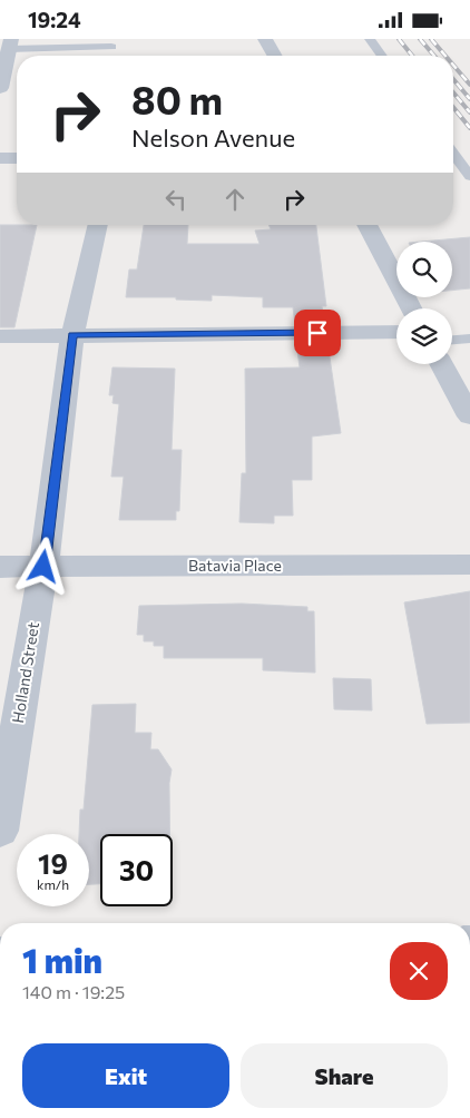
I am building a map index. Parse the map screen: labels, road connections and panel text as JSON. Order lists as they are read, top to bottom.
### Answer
{
  "streets": {
    "street": ["Batavia Place", "Holland Street"]
  },
  "crossings": [
    ["Batavia Place", "Holland Street"]
  ],
  "page": {
    "status": "19:24",
    "turn": ["80 m", "Nelson Avenue"],
    "speed": "19 km/h",
    "limit": "30",
    "heading": ["1 min", "140 m · 19:25"],
    "buttons": ["Exit", "Share"]
  }
}
